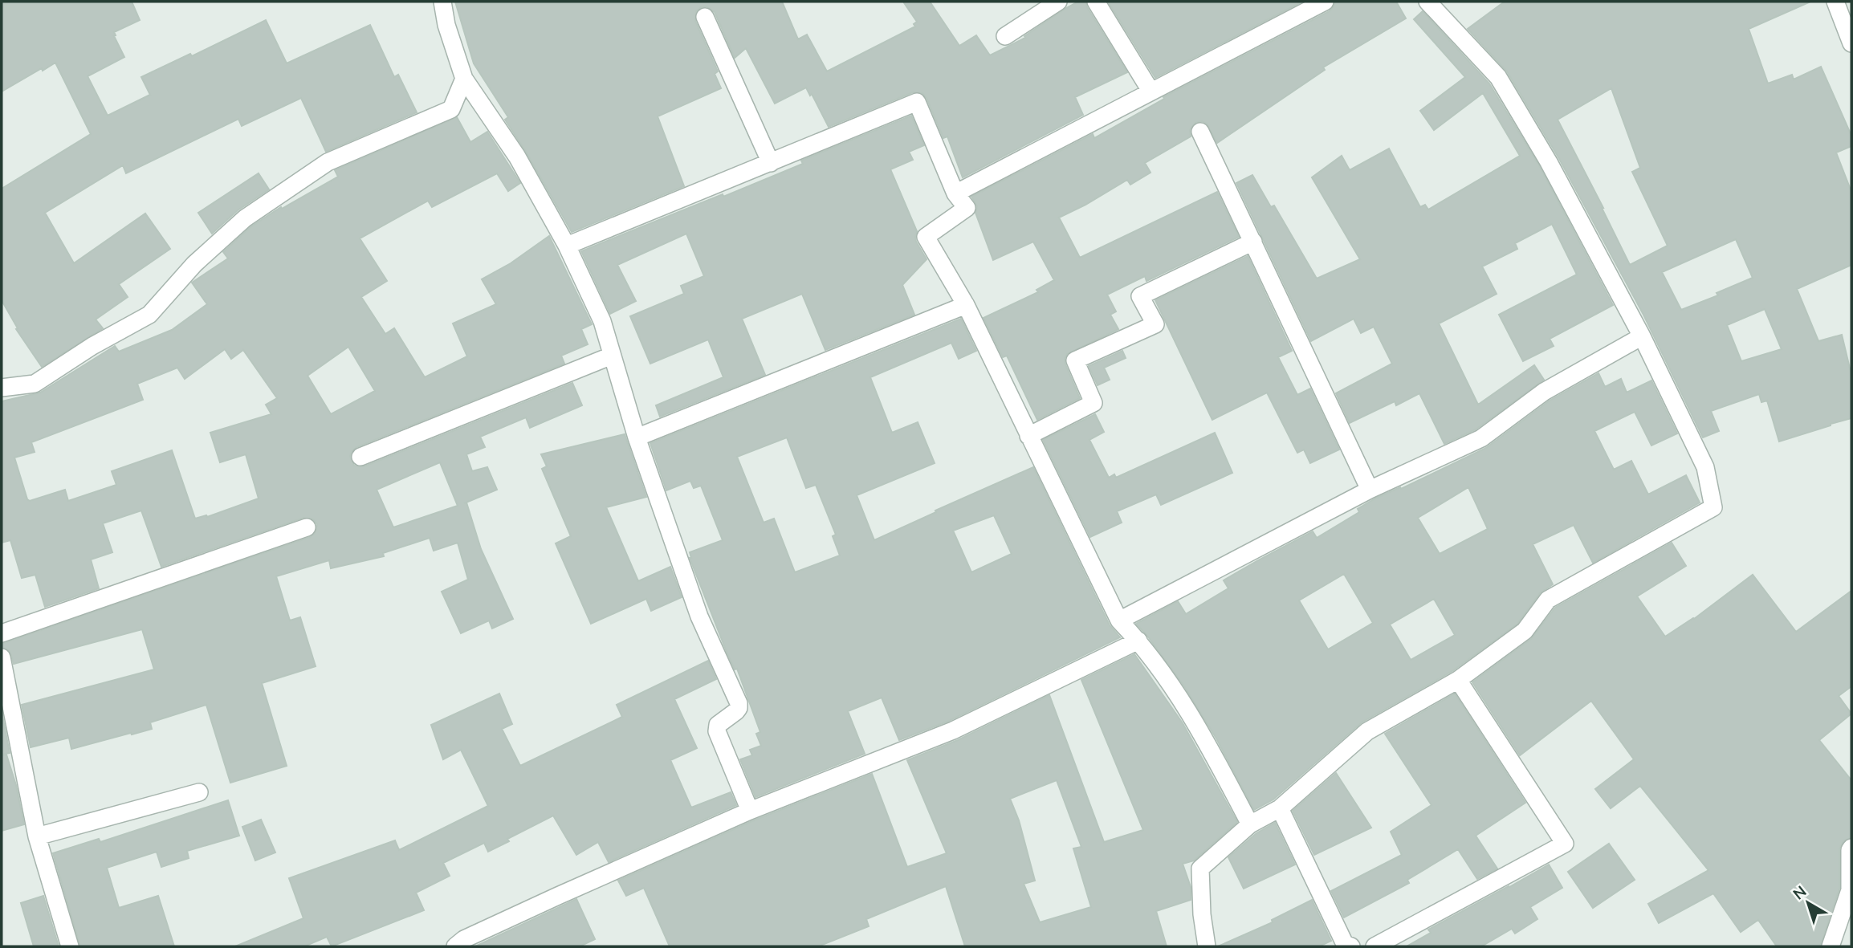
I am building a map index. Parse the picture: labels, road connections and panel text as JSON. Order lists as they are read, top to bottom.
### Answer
{
  "north": "top left"
}
